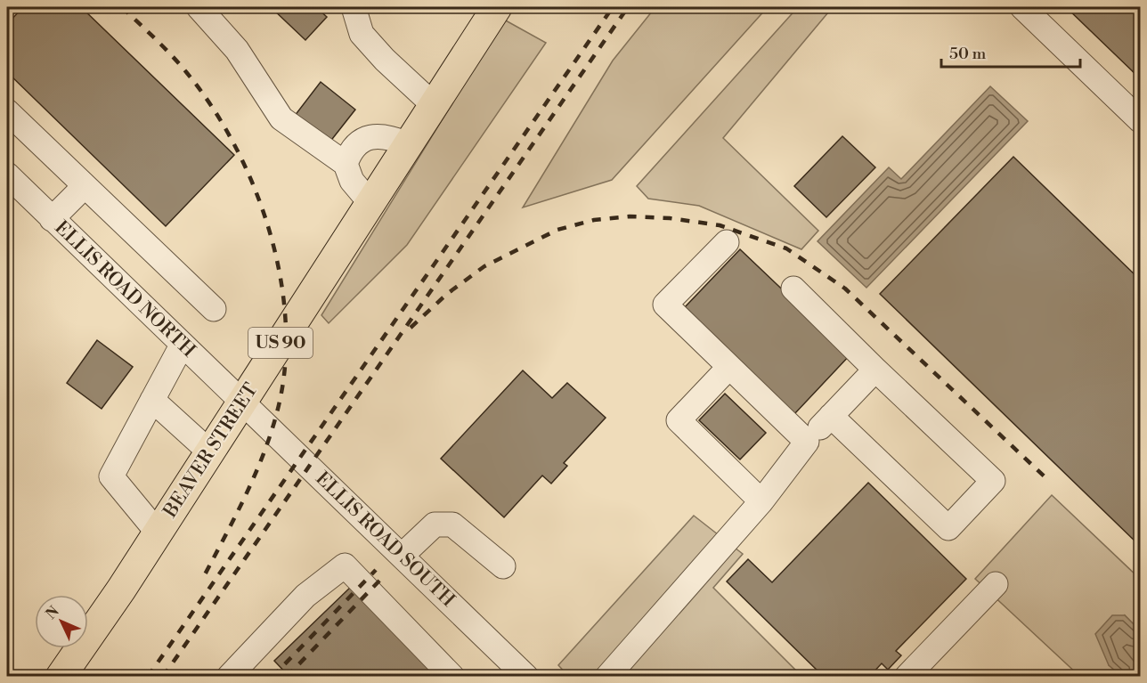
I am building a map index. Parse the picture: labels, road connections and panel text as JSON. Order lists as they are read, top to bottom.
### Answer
{
  "streets": {
    "main road": ["US 90", "BEAVER STREET"],
    "street": ["ELLIS ROAD NORTH", "ELLIS ROAD SOUTH"]
  },
  "crossings": [
    ["ELLIS ROAD NORTH", "BEAVER STREET"],
    ["ELLIS ROAD NORTH", "ELLIS ROAD SOUTH"],
    ["BEAVER STREET", "ELLIS ROAD SOUTH"]
  ],
  "scale_bar": "50 m",
  "north": "top left"
}
